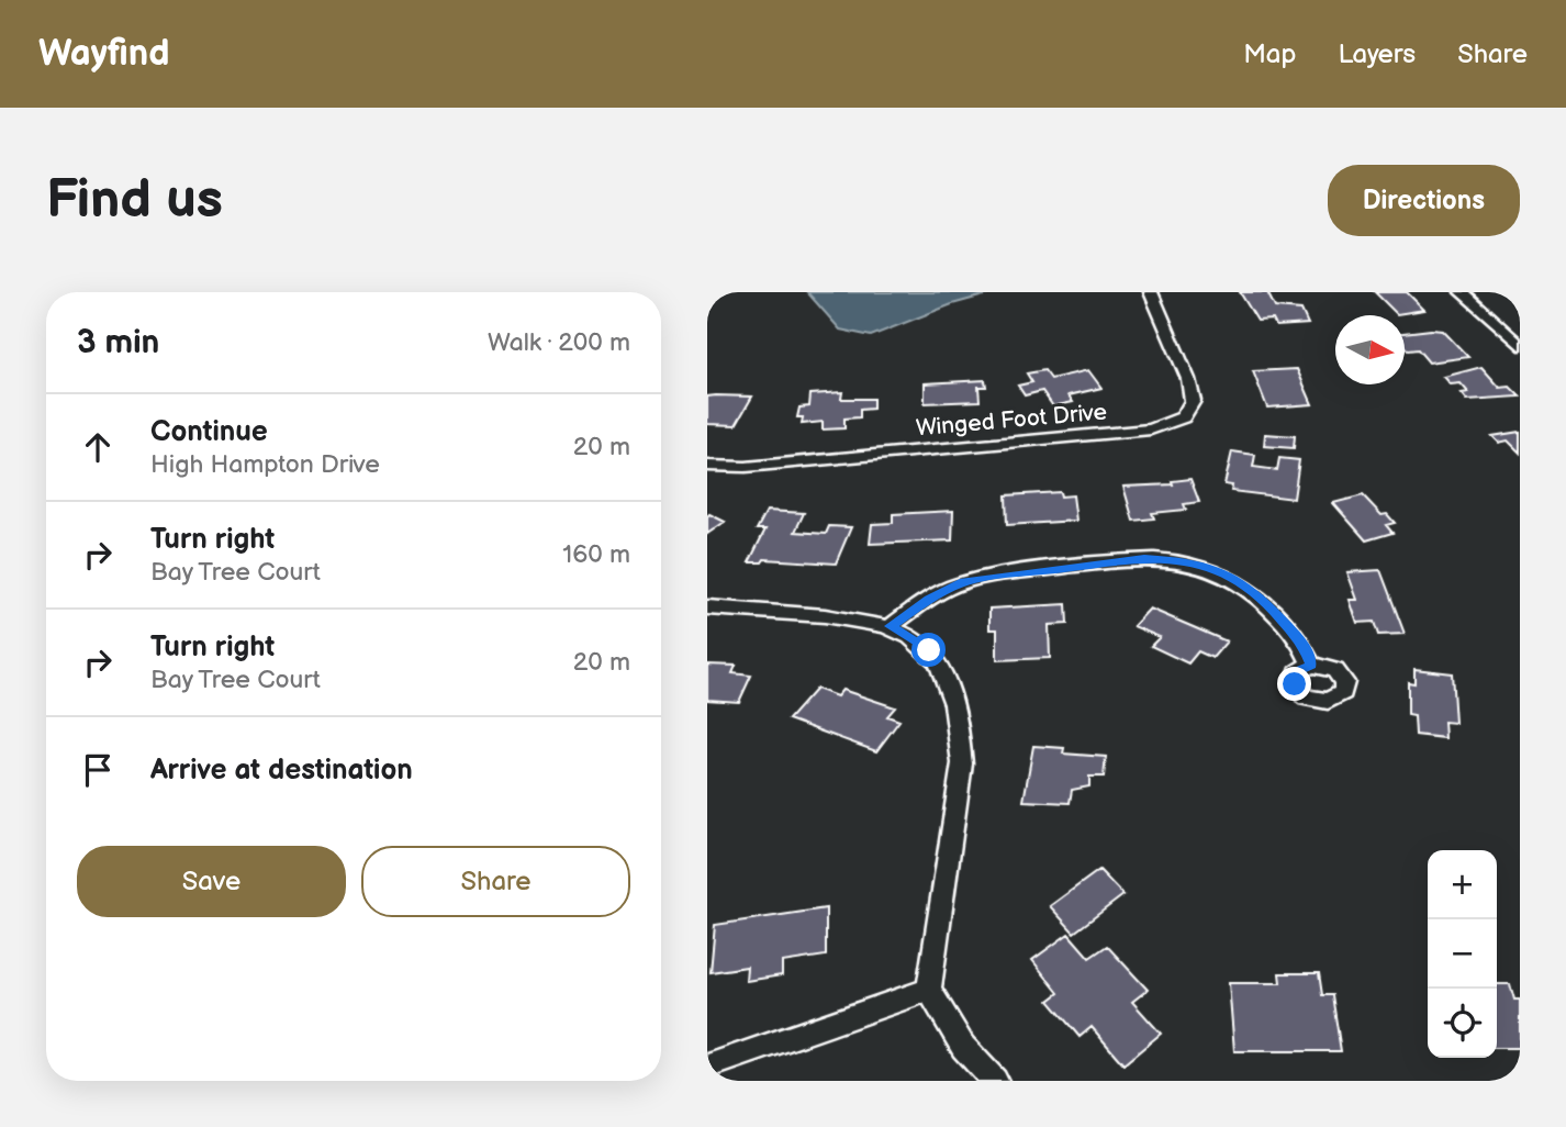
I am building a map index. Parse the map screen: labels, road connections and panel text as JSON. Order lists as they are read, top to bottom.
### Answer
{
  "streets": {
    "street": ["Winged Foot Drive"]
  },
  "north": "right",
  "page": {
    "header": "Wayfind",
    "nav": ["Map", "Layers", "Share"],
    "buttons": [
      "Directions",
      ["Save", "Share"]
    ],
    "title": "Find us",
    "heading": ["3 min", "Walk · 200 m"],
    "list": [
      ["Continue", "High Hampton Drive", "20 m"],
      ["Turn right", "Bay Tree Court", "160 m"],
      ["Turn right", "Bay Tree Court", "20 m"],
      "Arrive at destination"
    ],
    "map_buttons": ["+", "−"]
  }
}
